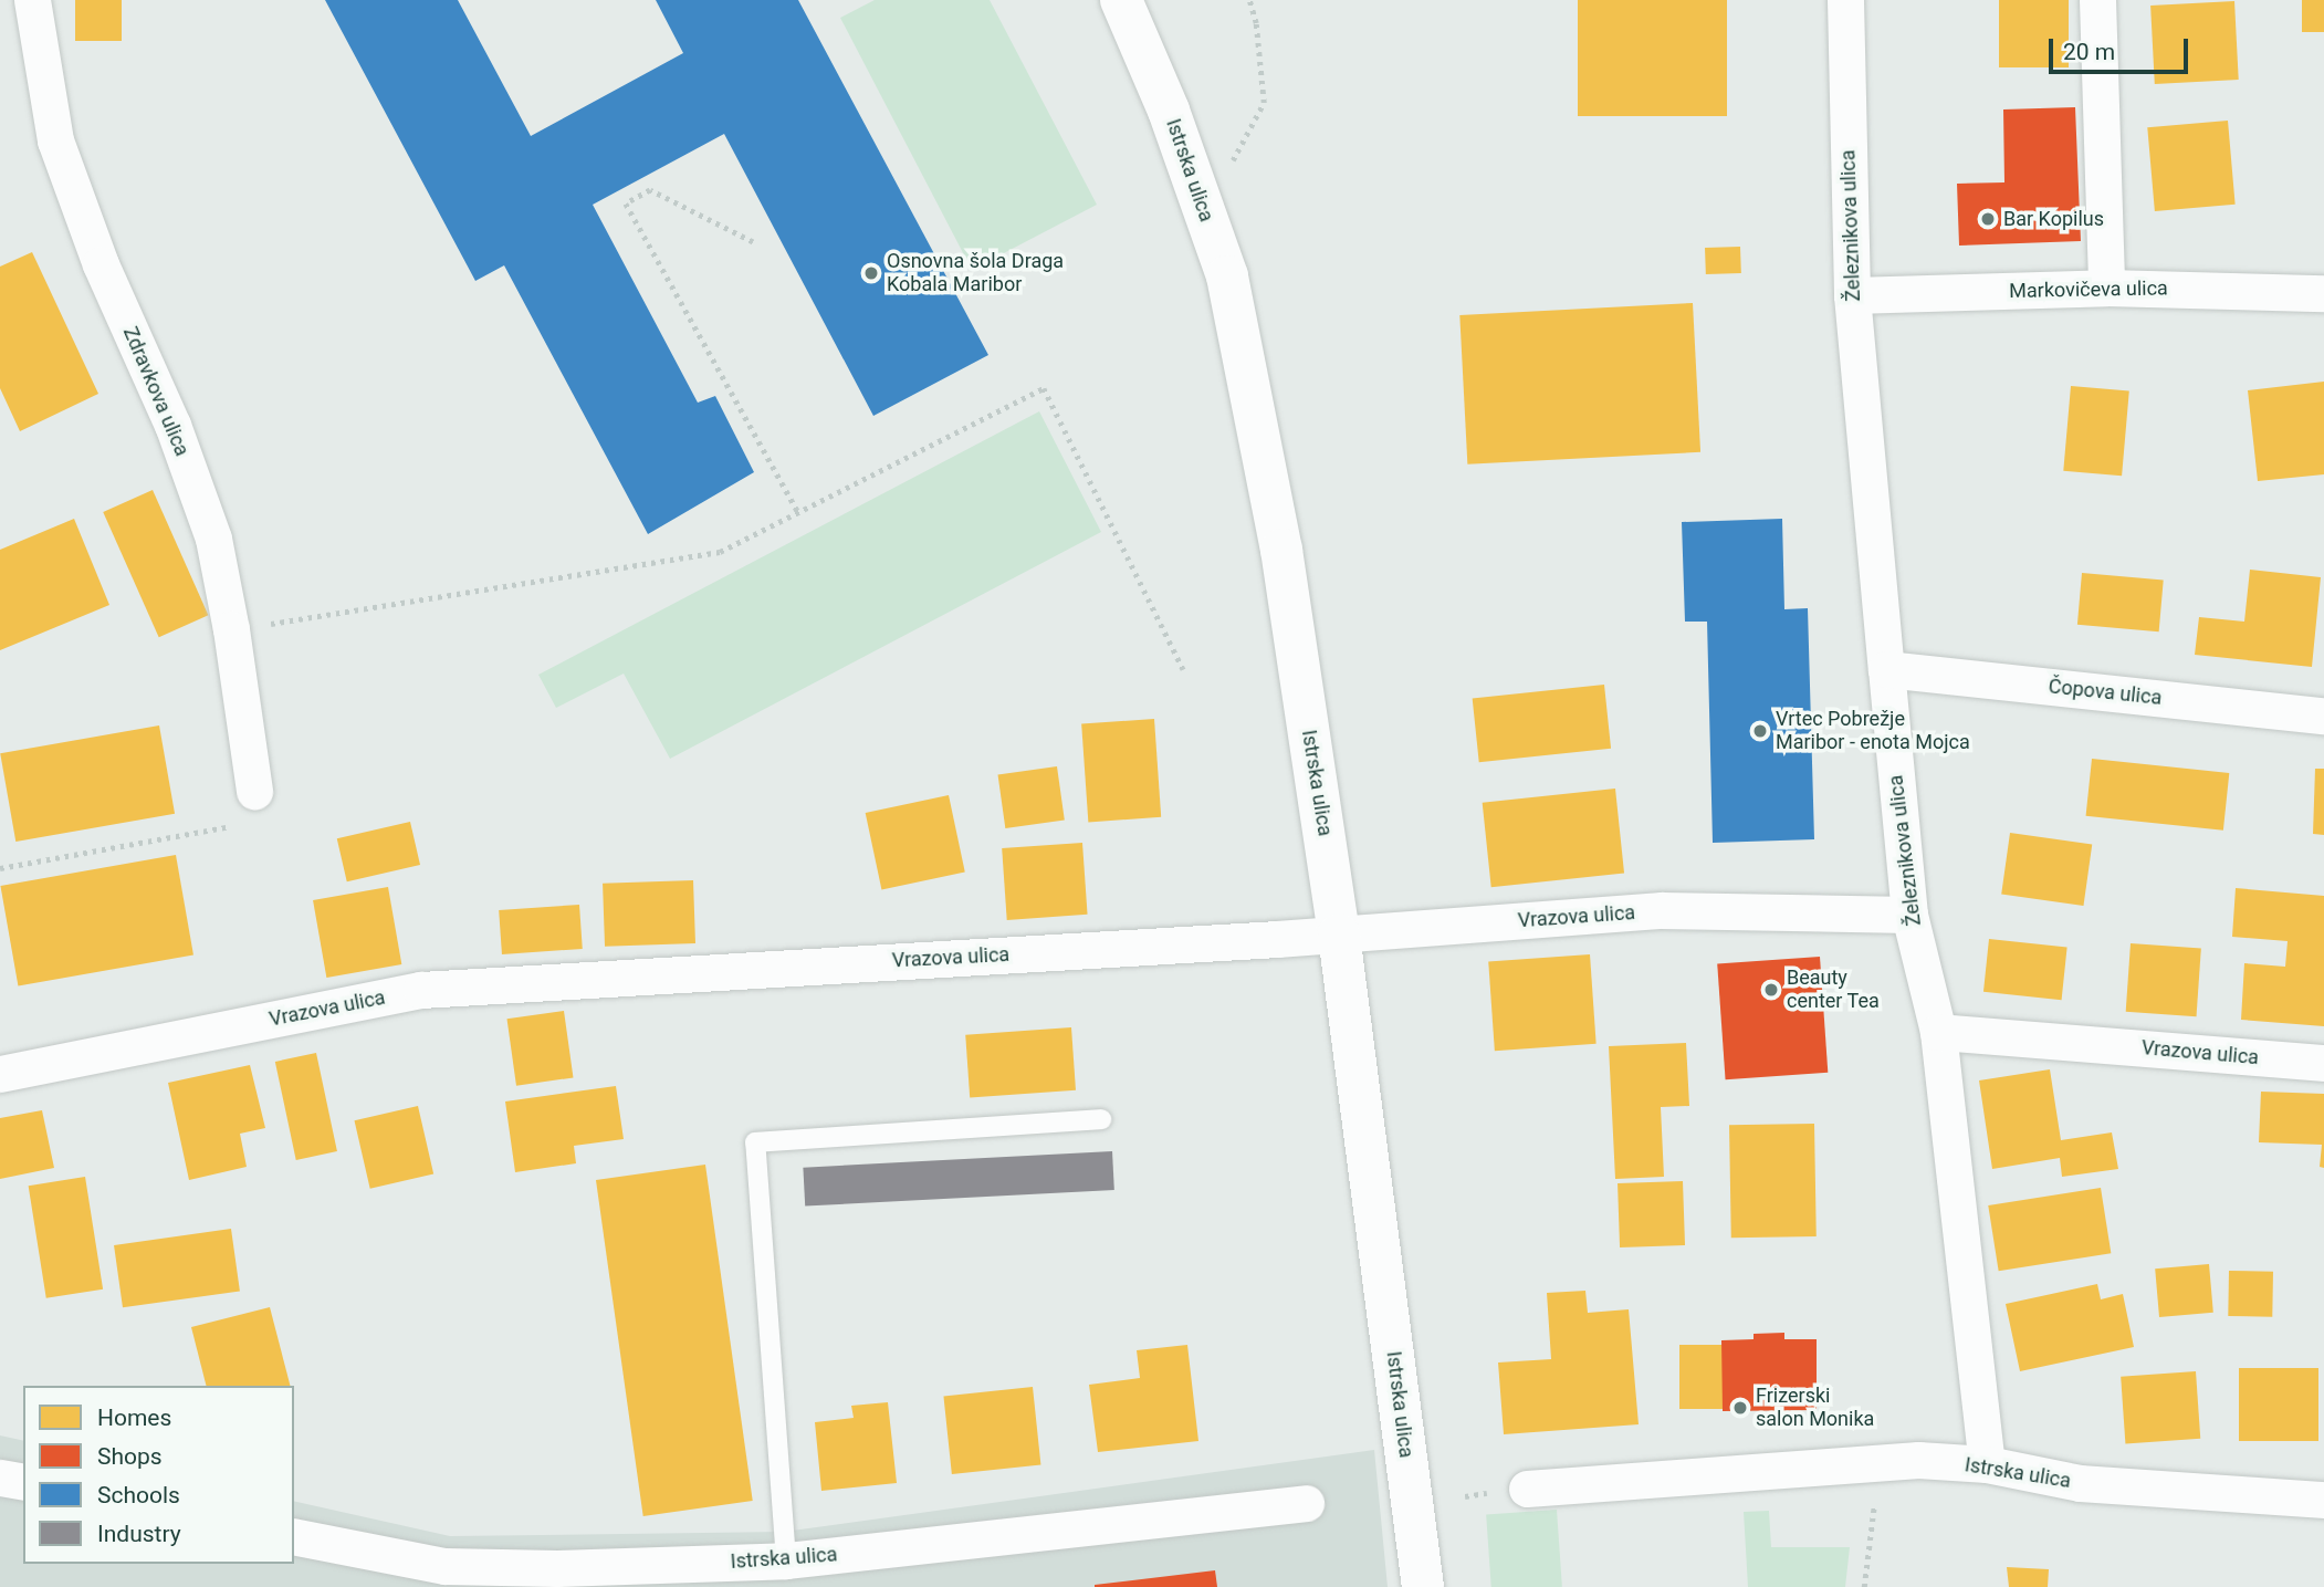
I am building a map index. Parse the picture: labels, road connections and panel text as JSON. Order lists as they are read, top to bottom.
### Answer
{
  "streets": {
    "street": [
      "Istrska ulica",
      "Železnikova ulica",
      "Markovičeva ulica",
      "Zdravkova ulica",
      "Čopova ulica",
      "Vrazova ulica"
    ]
  },
  "crossings": [
    ["Istrska ulica", "Železnikova ulica"],
    ["Istrska ulica", "Vrazova ulica"],
    ["Železnikova ulica", "Markovičeva ulica"],
    ["Železnikova ulica", "Čopova ulica"],
    ["Železnikova ulica", "Vrazova ulica"]
  ],
  "places": [
    "Bar Kopilus",
    "Osnovna šola Draga Kobala Maribor",
    "Vrtec Pobrežje Maribor - enota Mojca",
    "Beauty center Tea",
    "Frizerski salon Monika"
  ],
  "legend": [
    "Homes",
    "Shops",
    "Schools",
    "Industry"
  ],
  "scale_bar": "20 m"
}
